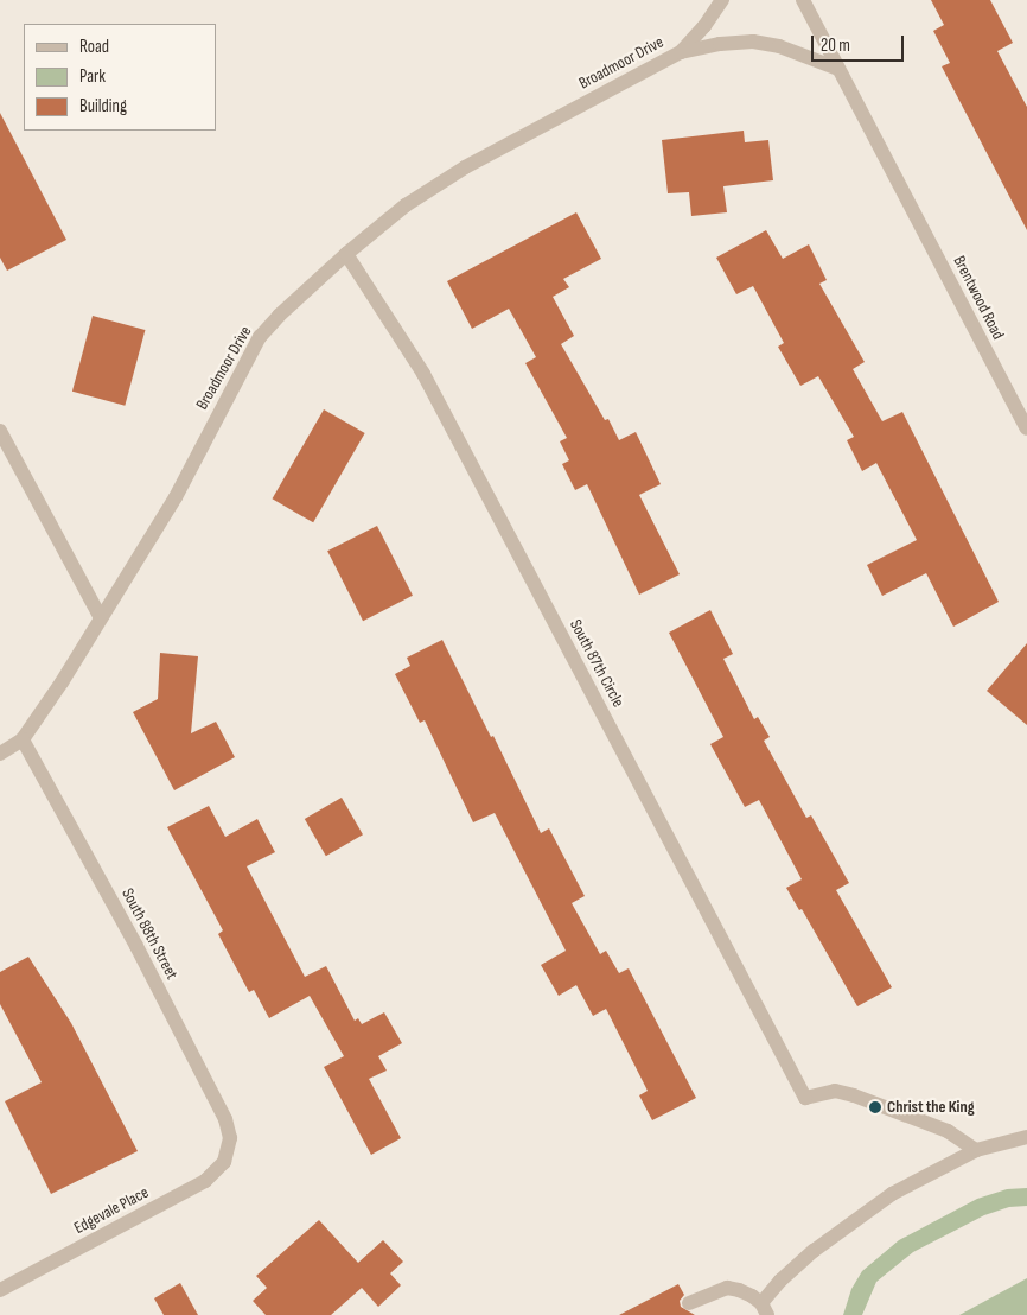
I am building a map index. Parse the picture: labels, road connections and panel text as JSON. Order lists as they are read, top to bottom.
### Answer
{
  "streets": {
    "street": [
      "Broadmoor Drive",
      "Brentwood Road",
      "South 87th Circle",
      "South 88th Street",
      "Edgevale Place"
    ]
  },
  "crossings": [
    ["Broadmoor Drive", "Brentwood Road"],
    ["Broadmoor Drive", "South 87th Circle"],
    ["Broadmoor Drive", "South 88th Street"],
    ["South 88th Street", "Edgevale Place"]
  ],
  "places": ["Christ the King"],
  "legend": ["Road", "Park", "Building"],
  "scale_bar": "20 m"
}
